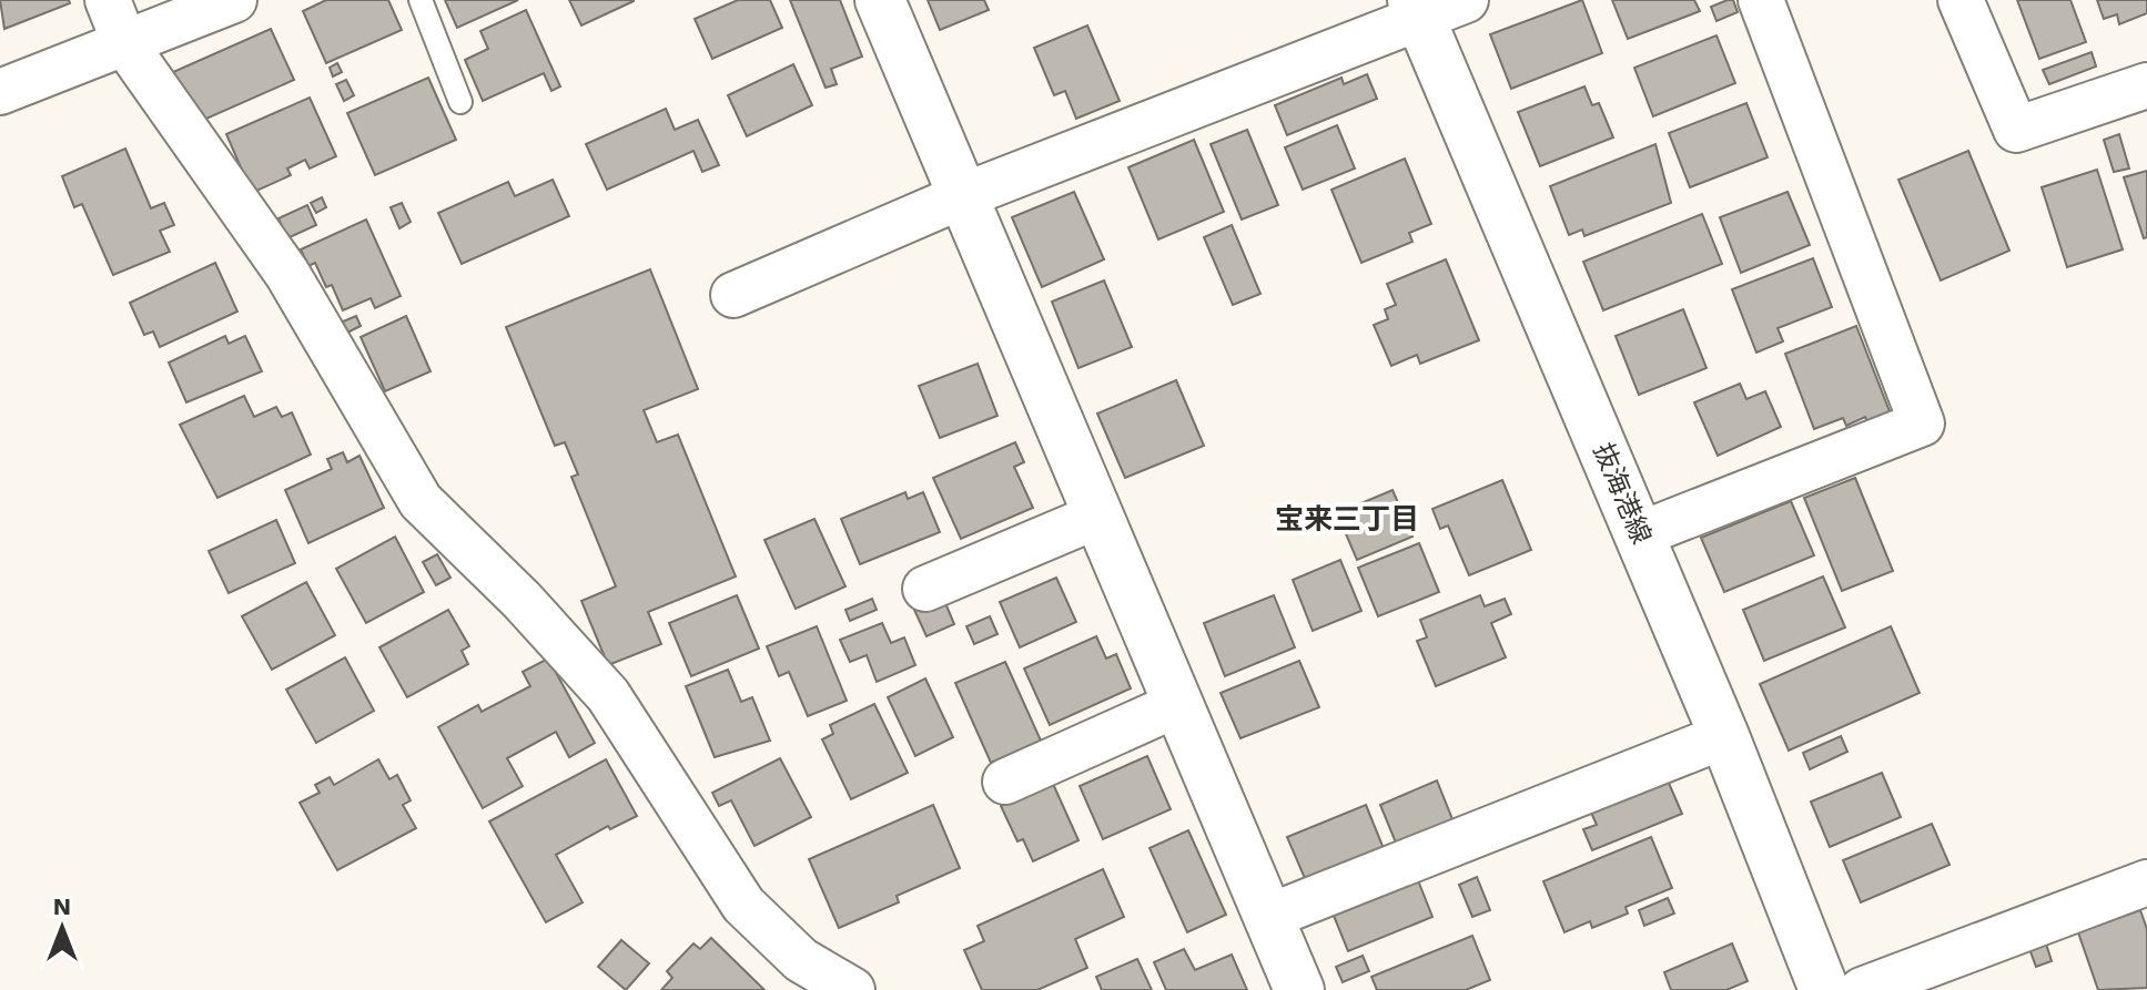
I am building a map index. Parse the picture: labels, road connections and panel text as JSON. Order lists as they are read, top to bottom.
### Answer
{
  "streets": {
    "street": ["抜海港線"]
  },
  "districts": ["宝来三丁目"],
  "north": "top"
}
